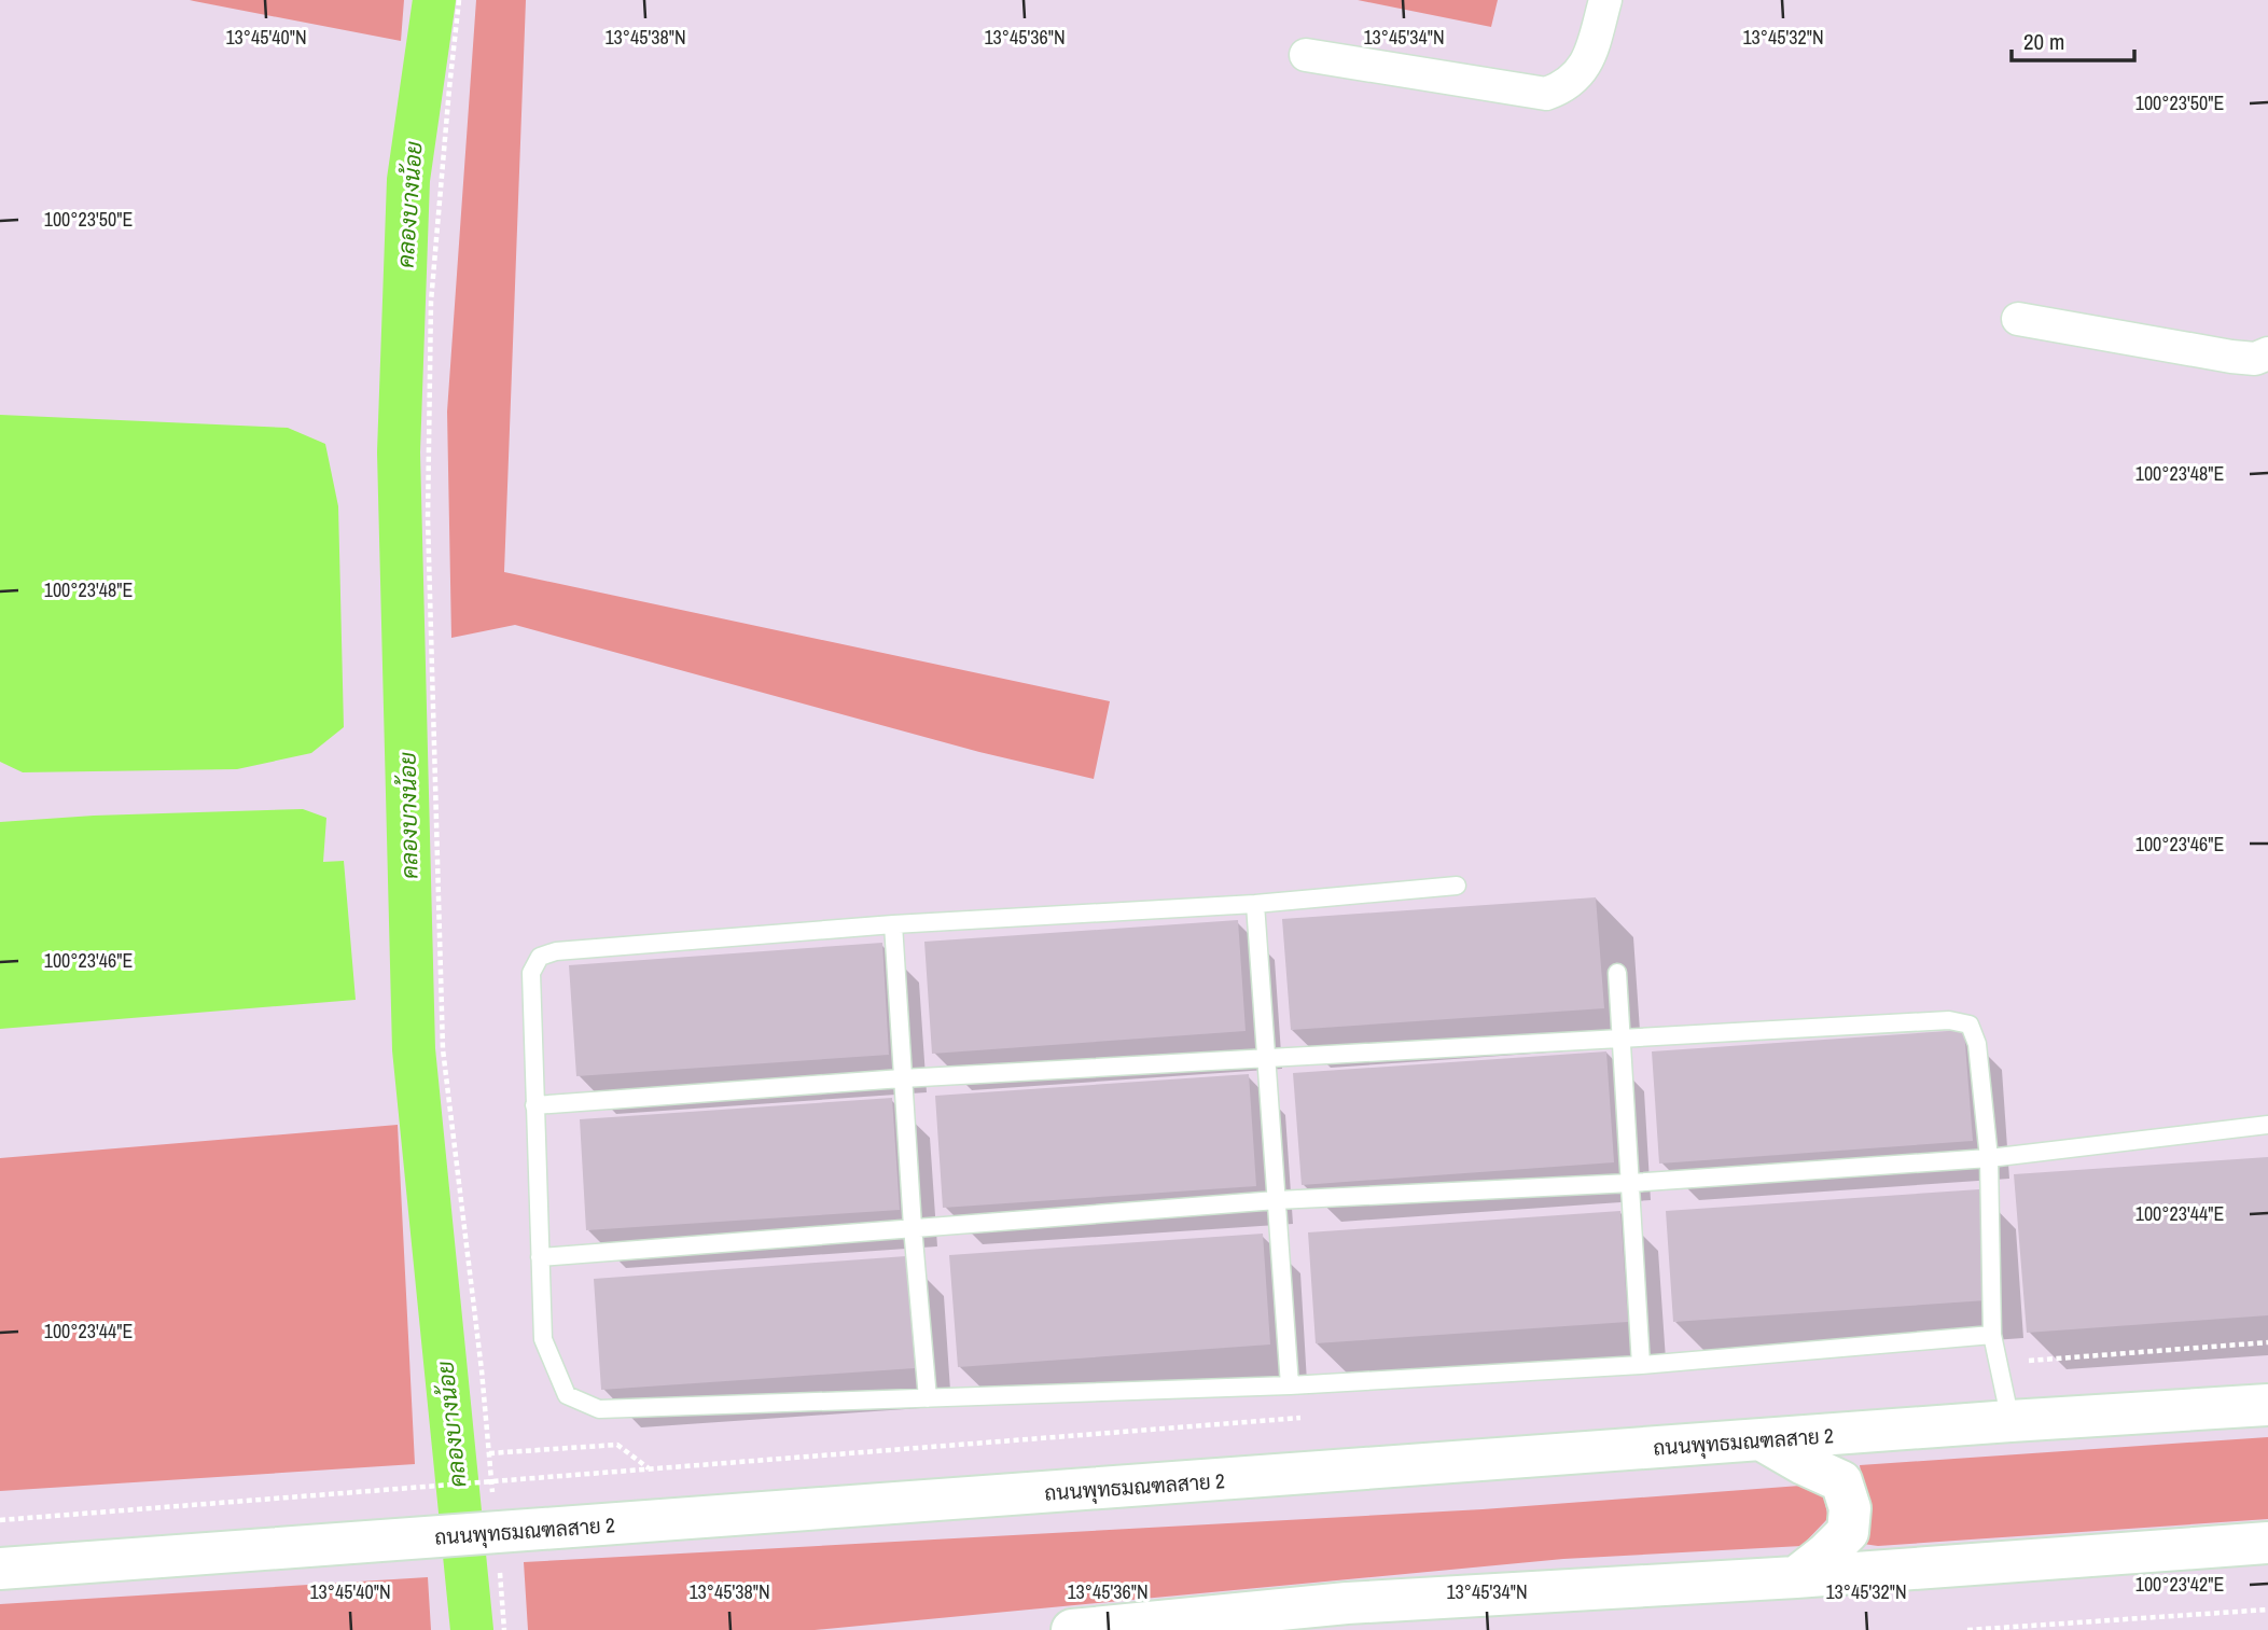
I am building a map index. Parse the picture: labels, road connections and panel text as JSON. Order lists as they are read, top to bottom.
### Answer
{
  "streets": {
    "main road": ["ถนนพุทธมณฑลสาย 2"]
  },
  "water": ["คลองบางน้อย"],
  "scale_bar": "20 m",
  "coordinates": [
    "13°45'40\"N",
    "13°45'38\"N",
    "13°45'36\"N",
    "13°45'34\"N",
    "13°45'32\"N",
    "100°23'50\"E",
    "100°23'48\"E",
    "100°23'46\"E",
    "100°23'44\"E",
    "100°23'42\"E"
  ]
}
